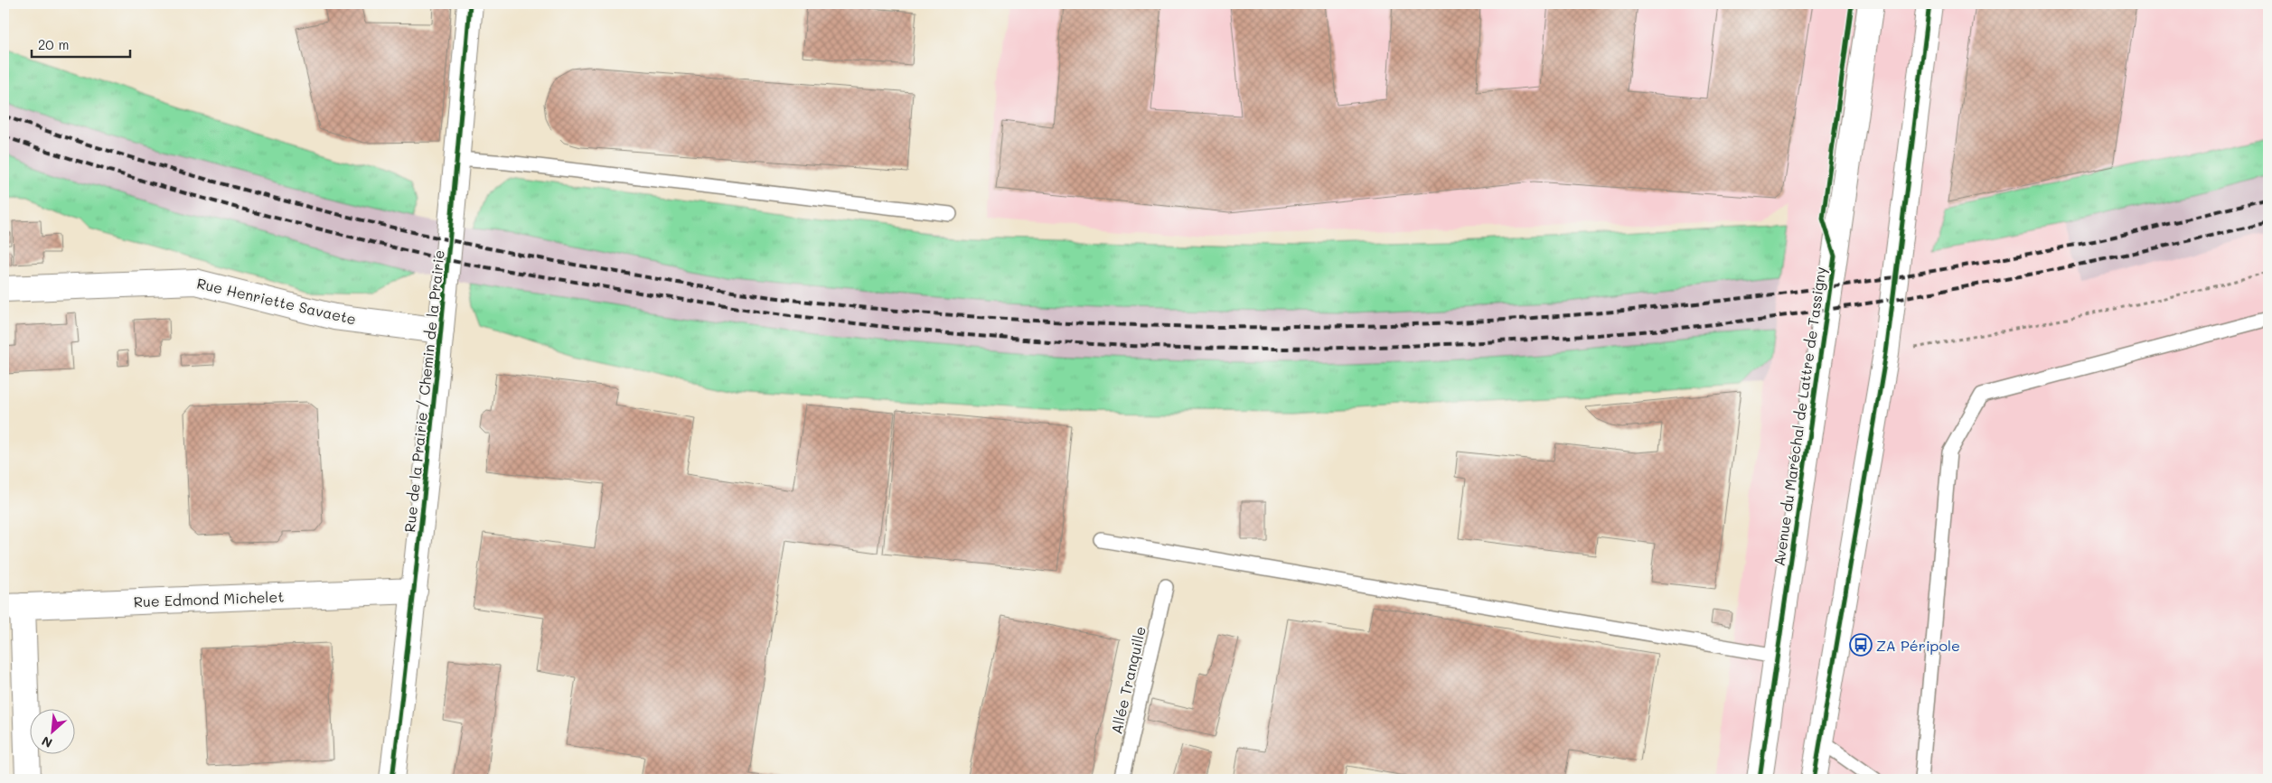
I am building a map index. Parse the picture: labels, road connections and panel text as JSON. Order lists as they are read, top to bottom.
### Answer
{
  "streets": {
    "street": [
      "Rue Henriette Savaete",
      "Rue de la Prairie / Chemin de la Prairie",
      "Avenue du Maréchal de Lattre de Tassigny",
      "Rue Edmond Michelet"
    ],
    "lane": ["Allée Tranquille"]
  },
  "crossings": [
    ["Rue Henriette Savaete", "Rue de la Prairie / Chemin de la Prairie"],
    ["Rue de la Prairie / Chemin de la Prairie", "Rue Edmond Michelet"]
  ],
  "places": {
    "bus stop": ["ZA Péripole"]
  },
  "scale_bar": "20 m",
  "north": "bottom left"
}
